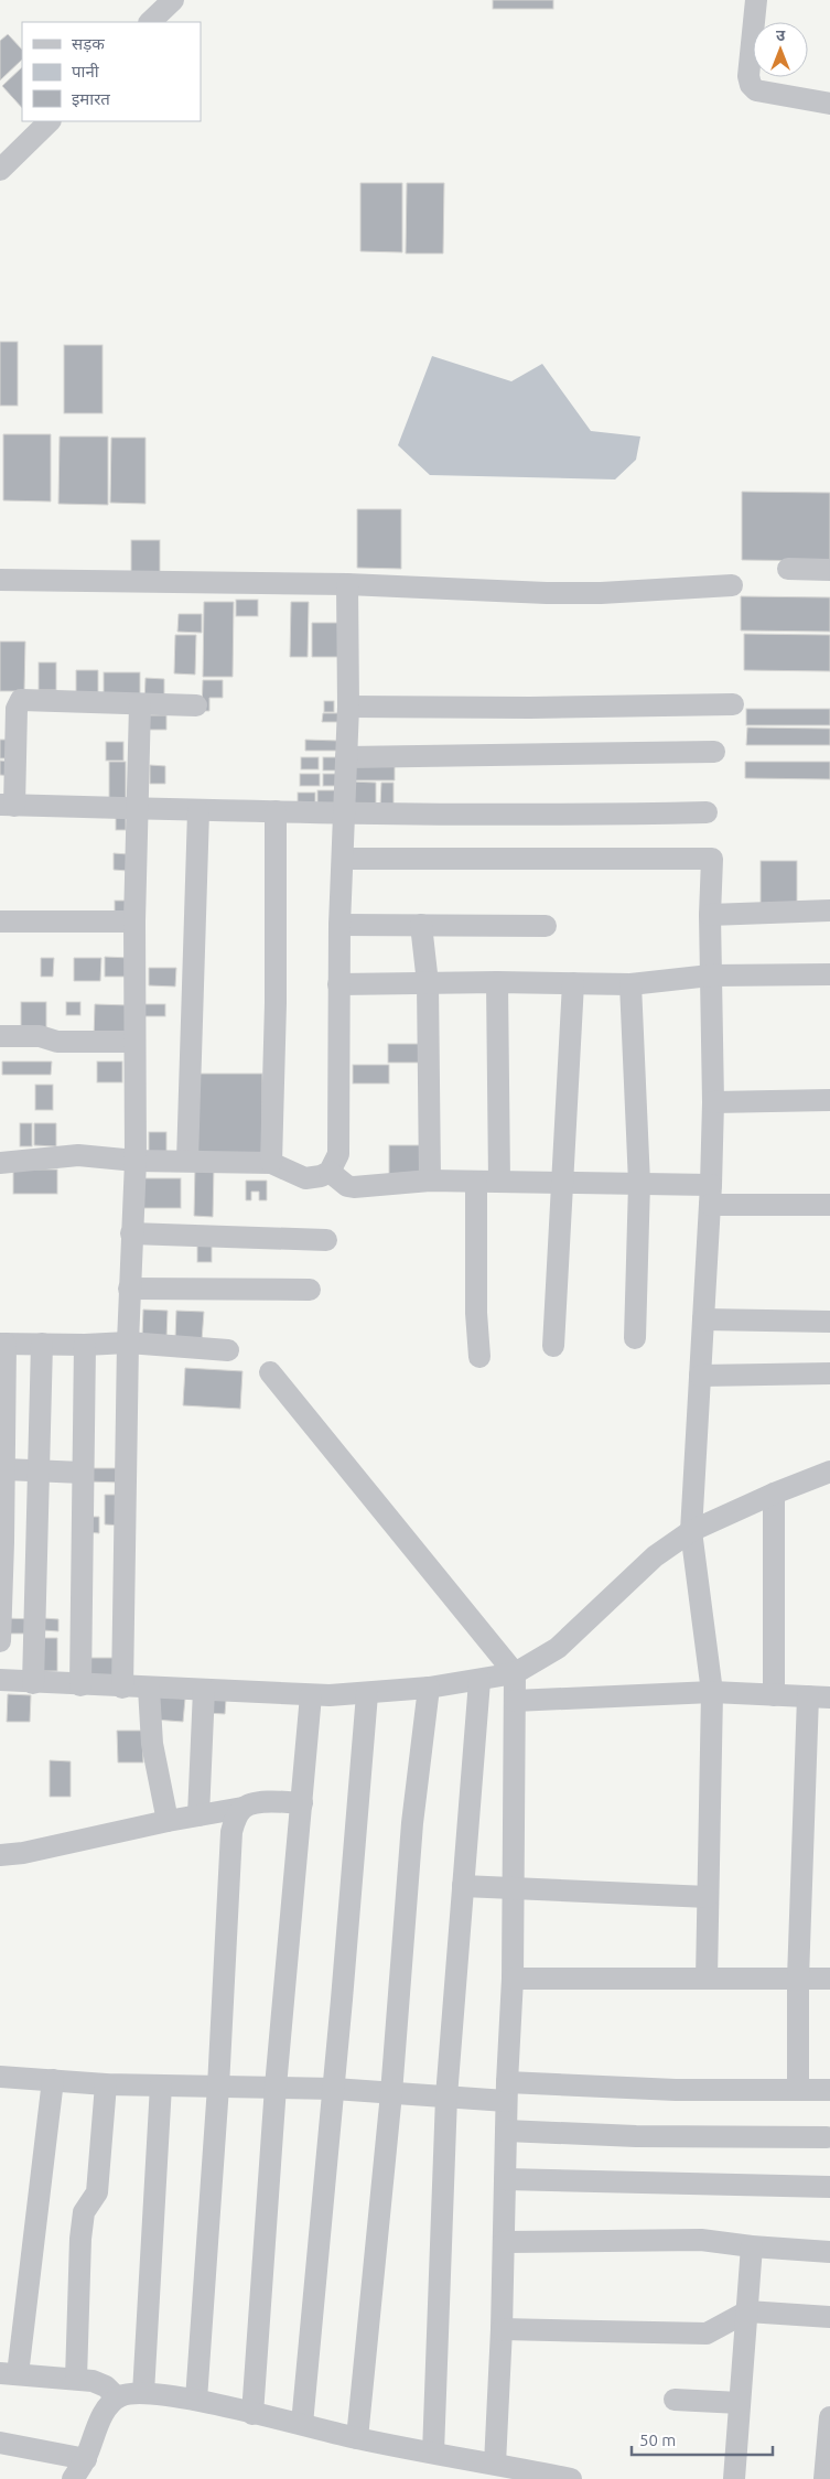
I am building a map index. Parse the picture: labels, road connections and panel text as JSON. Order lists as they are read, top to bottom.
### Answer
{
  "legend": ["सड़क", "पानी", "इमारत"],
  "scale_bar": "50 m",
  "north": "top"
}
